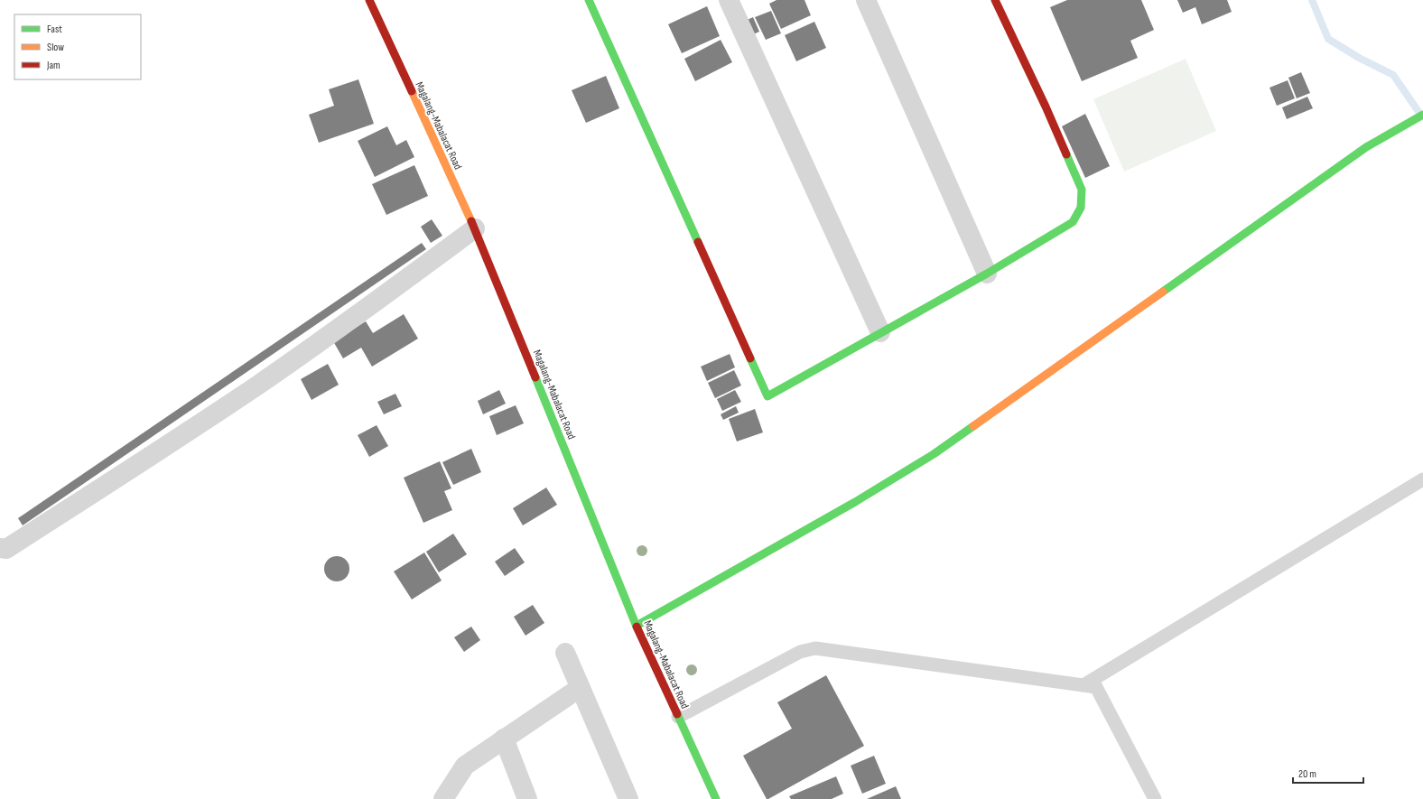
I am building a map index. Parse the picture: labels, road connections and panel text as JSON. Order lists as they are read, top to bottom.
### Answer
{
  "streets": {
    "street": ["Magalang-Mabalacat Road"]
  },
  "legend": ["Fast", "Slow", "Jam"],
  "scale_bar": "20 m"
}
